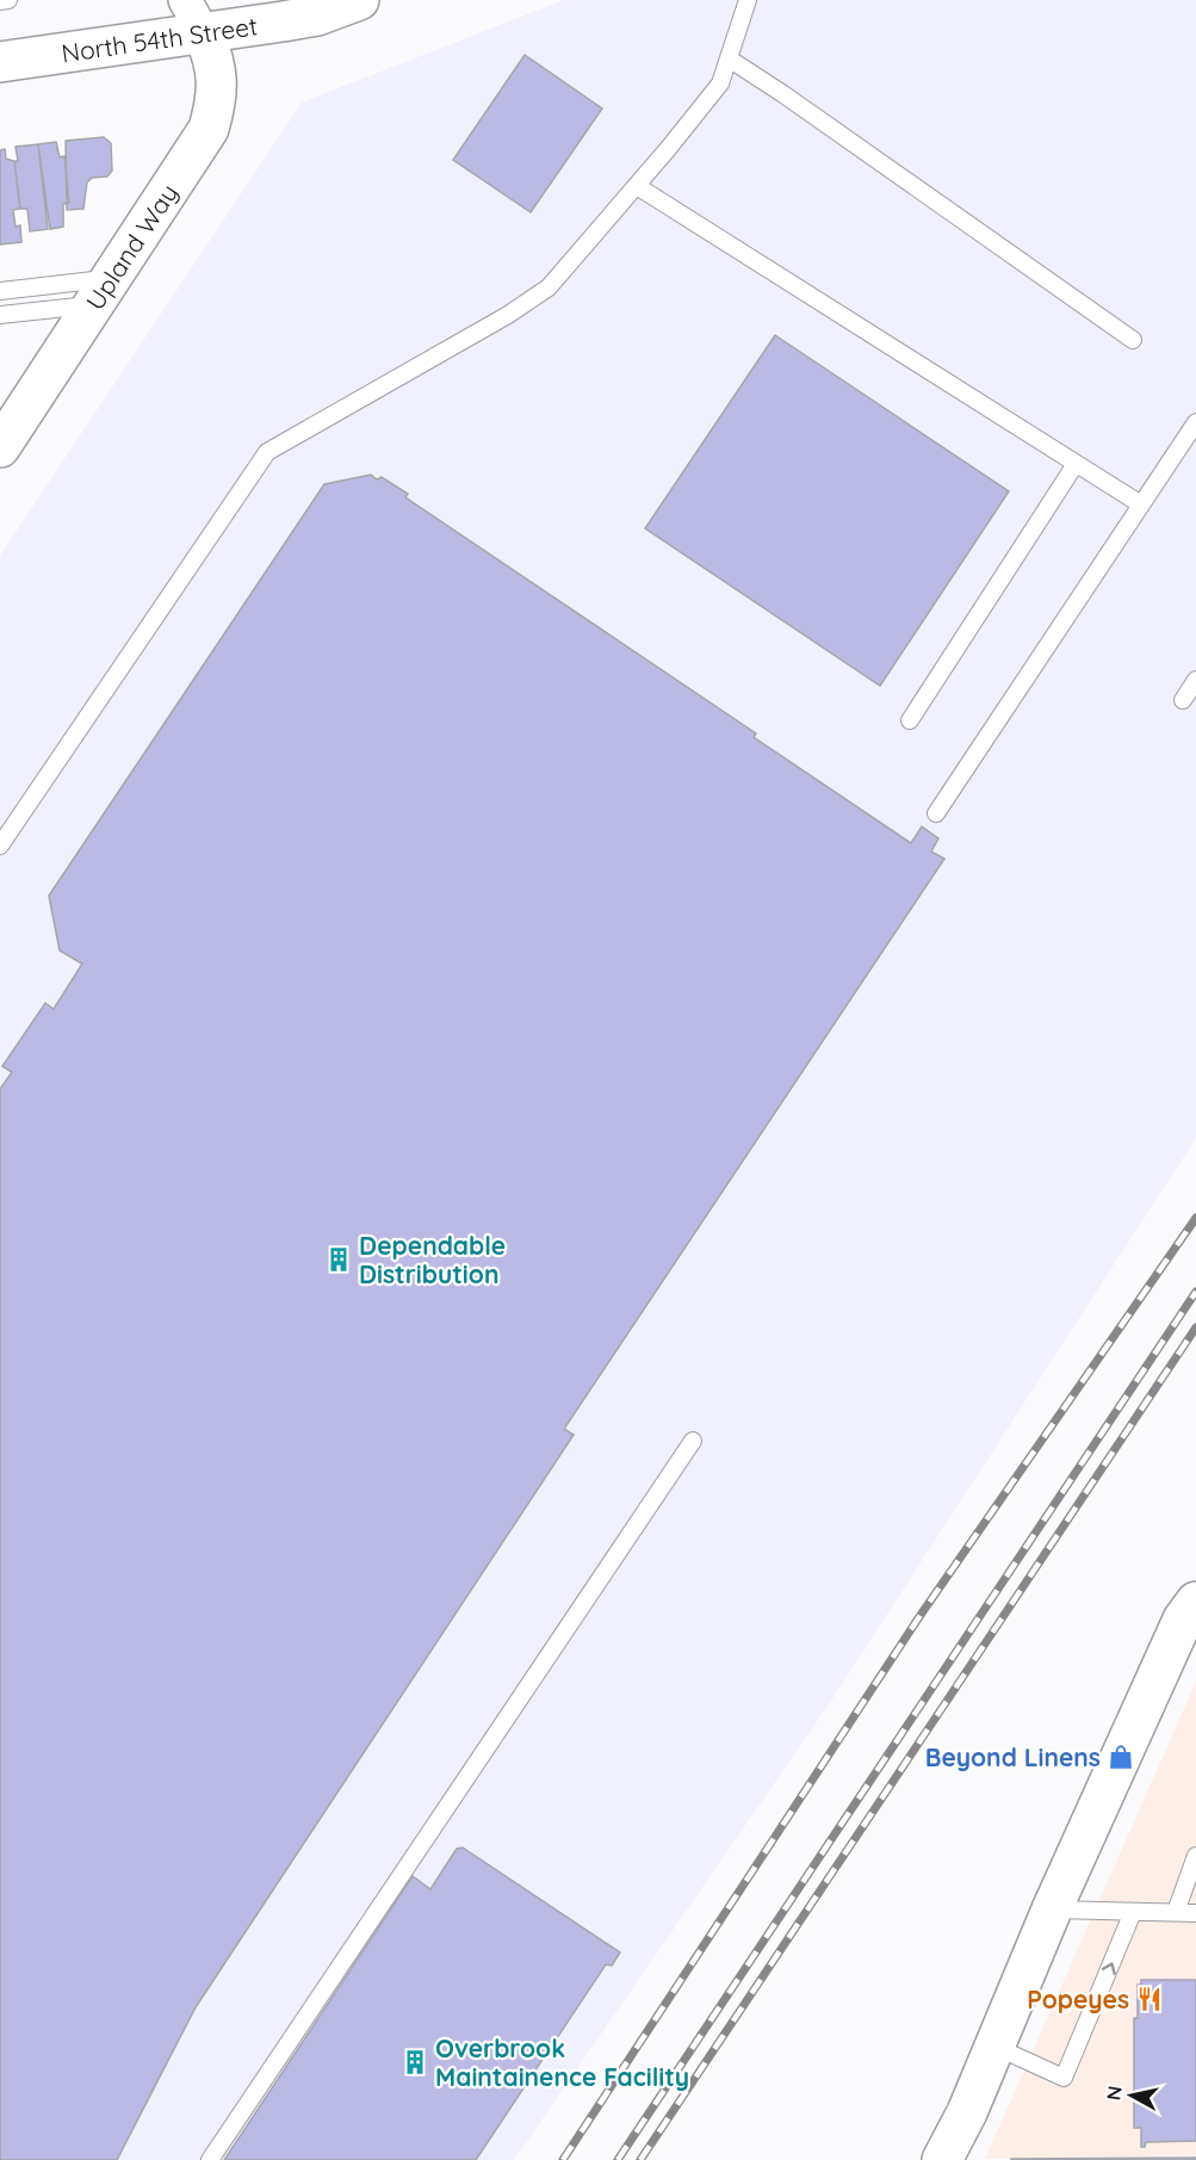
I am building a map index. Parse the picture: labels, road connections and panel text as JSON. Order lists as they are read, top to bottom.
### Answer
{
  "streets": {
    "main road": ["North 54th Street", "Upland Way"]
  },
  "crossings": [
    ["North 54th Street", "Upland Way"]
  ],
  "places": {
    "building": ["Dependable Distribution", "Overbrook Maintainence Facility"],
    "shop": ["Beyond Linens"],
    "restaurant": ["Popeyes"]
  },
  "north": "left"
}
